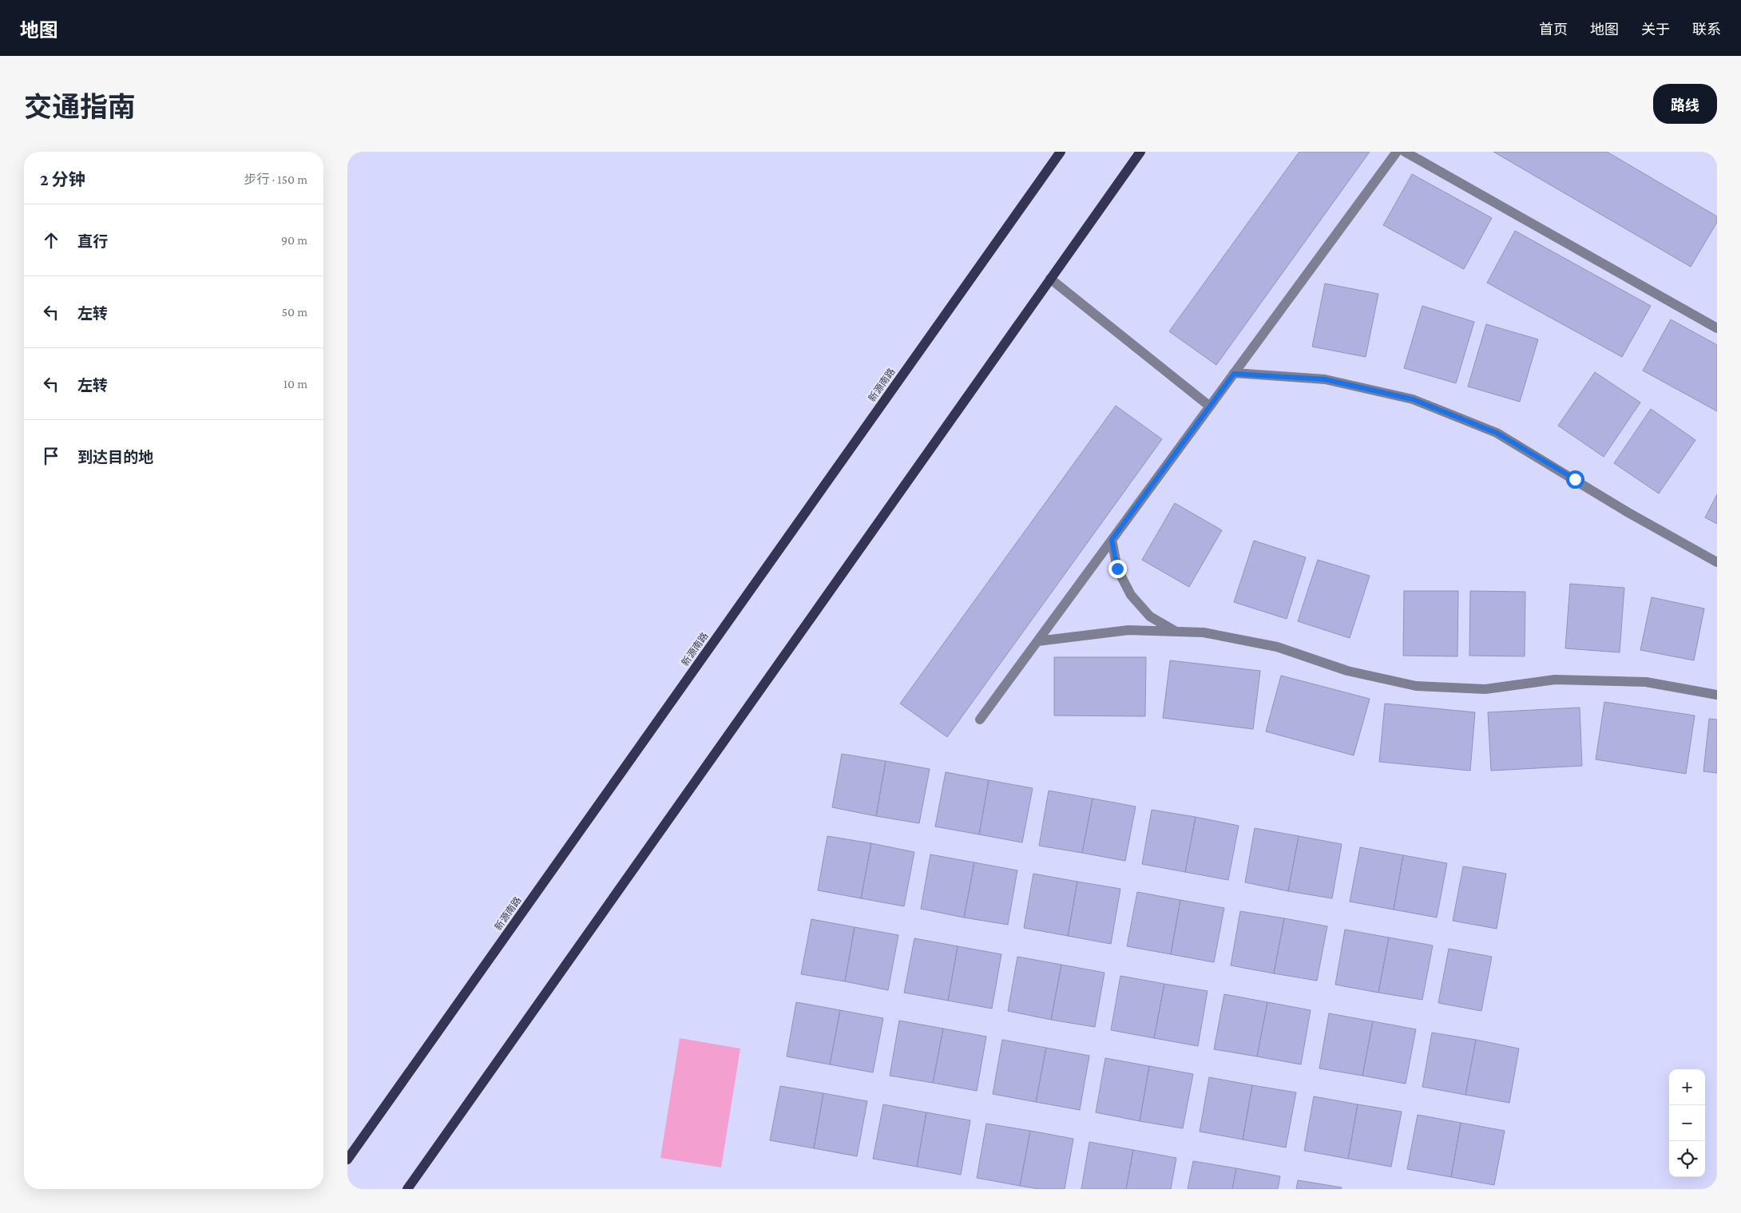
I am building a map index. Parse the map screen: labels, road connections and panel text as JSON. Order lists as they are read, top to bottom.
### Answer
{
  "streets": {
    "main road": ["新源南路"]
  },
  "page": {
    "header": "地图",
    "nav": [
      "首页",
      "地图",
      "关于",
      "联系"
    ],
    "title": "交通指南",
    "buttons": "路线",
    "heading": ["2 分钟", "步行 · 150 m"],
    "list": [
      ["直行", "90 m"],
      ["左转", "50 m"],
      ["左转", "10 m"],
      "到达目的地"
    ],
    "map_buttons": ["+", "−"]
  }
}
